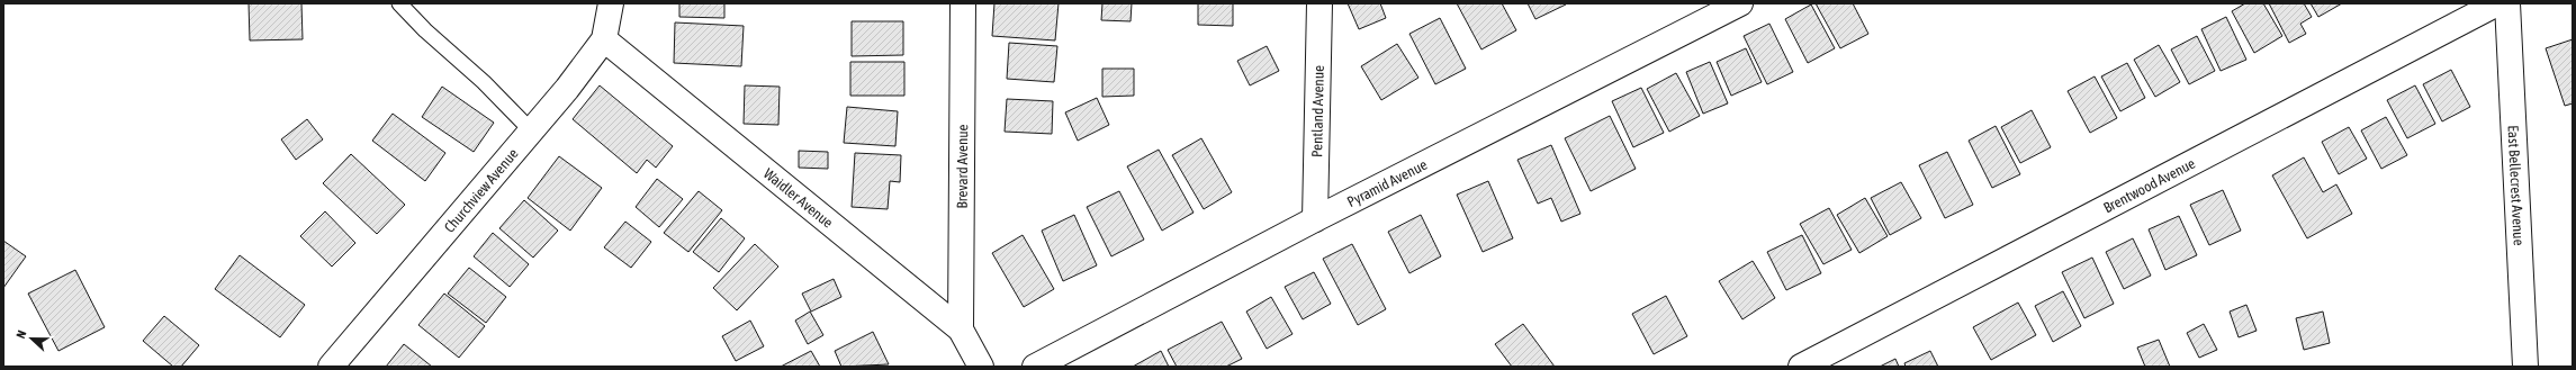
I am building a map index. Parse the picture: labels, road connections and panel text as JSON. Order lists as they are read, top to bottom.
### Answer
{
  "streets": {
    "street": [
      "Pentland Avenue",
      "Brevard Avenue",
      "Pyramid Avenue",
      "Brentwood Avenue",
      "East Bellecrest Avenue",
      "Churchview Avenue",
      "Waidler Avenue"
    ]
  },
  "crossings": [
    ["Pentland Avenue", "Pyramid Avenue"],
    ["Brevard Avenue", "Waidler Avenue"],
    ["Churchview Avenue", "Waidler Avenue"]
  ],
  "north": "left"
}
